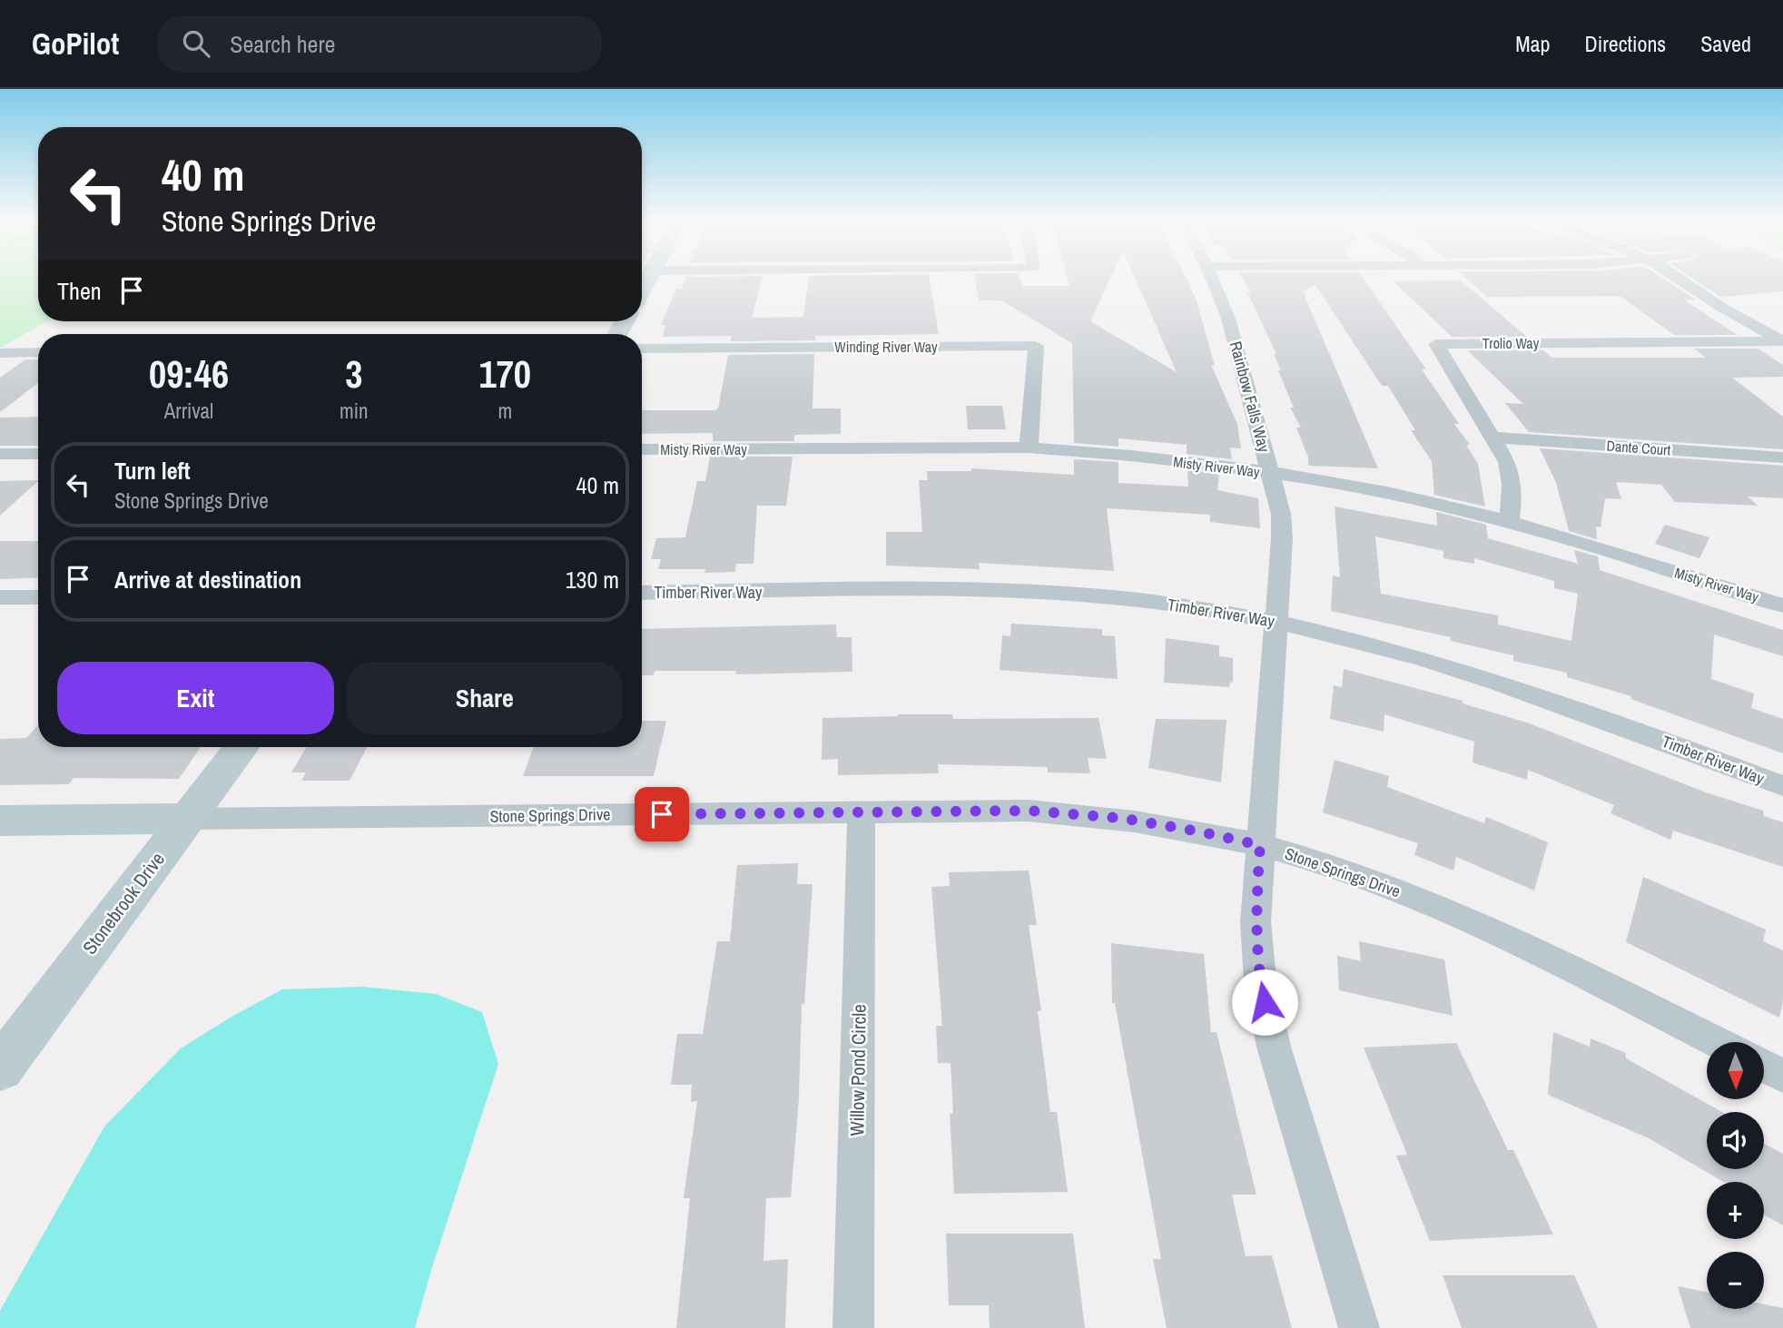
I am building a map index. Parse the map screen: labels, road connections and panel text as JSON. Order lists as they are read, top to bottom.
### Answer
{
  "streets": {
    "street": [
      "Trolio Way",
      "Winding River Way",
      "Rainbow Falls Way",
      "Dante Court",
      "Misty River Way",
      "Timber River Way",
      "Stone Springs Drive",
      "Stonebrook Drive",
      "Willow Pond Circle"
    ]
  },
  "crossings": [
    ["Trolio Way", "Dante Court"],
    ["Trolio Way", "Misty River Way"],
    ["Winding River Way", "Misty River Way"],
    ["Rainbow Falls Way", "Misty River Way"],
    ["Rainbow Falls Way", "Timber River Way"],
    ["Rainbow Falls Way", "Stone Springs Drive"],
    ["Stone Springs Drive", "Stonebrook Drive"],
    ["Stone Springs Drive", "Willow Pond Circle"]
  ],
  "north": "bottom",
  "page": {
    "header": "GoPilot",
    "search": "Search here",
    "nav": ["Map", "Directions", "Saved"],
    "turn": ["40 m", "Stone Springs Drive"],
    "then": "Then",
    "eta": [
      "09:46",
      "Arrival",
      "3",
      "min",
      "170",
      "m"
    ],
    "list": [
      {
        "name": "Turn left",
        "note": "Stone Springs Drive",
        "value": "40 m"
      },
      {
        "name": "Arrive at destination",
        "value": "130 m"
      }
    ],
    "buttons": ["Exit", "Share"],
    "map_buttons": ["+", "−"]
  }
}
